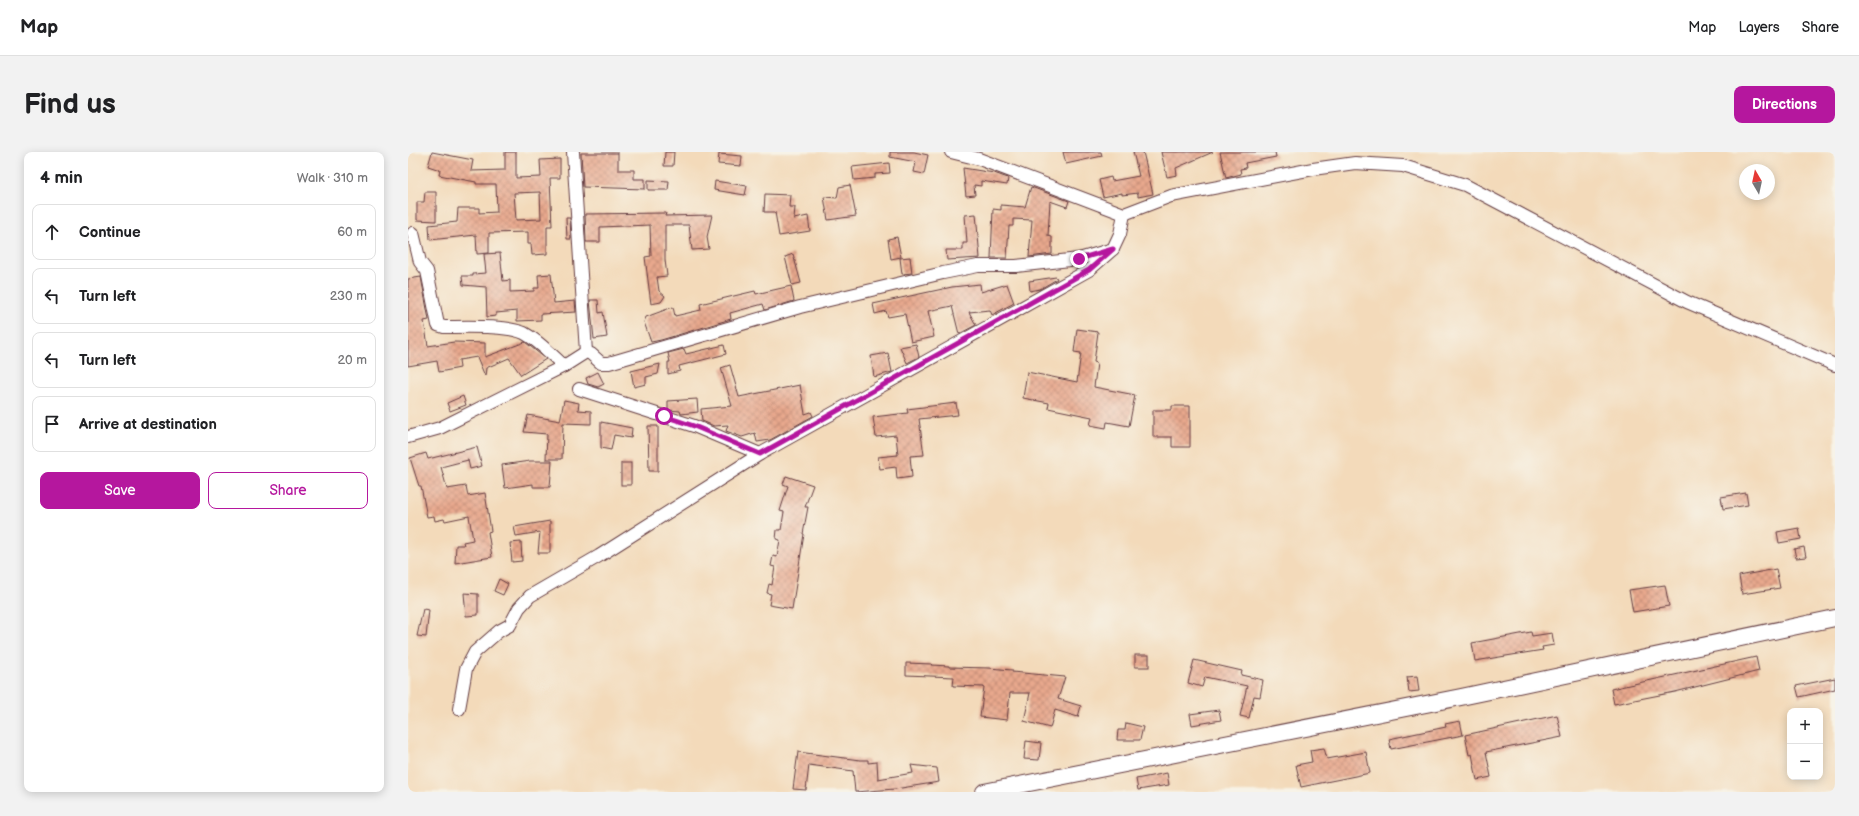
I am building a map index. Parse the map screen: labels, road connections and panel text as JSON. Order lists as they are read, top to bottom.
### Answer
{
  "north": "top",
  "page": {
    "header": "Map",
    "nav": ["Map", "Layers", "Share"],
    "buttons": [
      "Directions",
      ["Save", "Share"]
    ],
    "title": "Find us",
    "heading": ["4 min", "Walk · 310 m"],
    "list": [
      ["Continue", "60 m"],
      ["Turn left", "230 m"],
      ["Turn left", "20 m"],
      "Arrive at destination"
    ],
    "map_buttons": ["+", "−"]
  }
}
